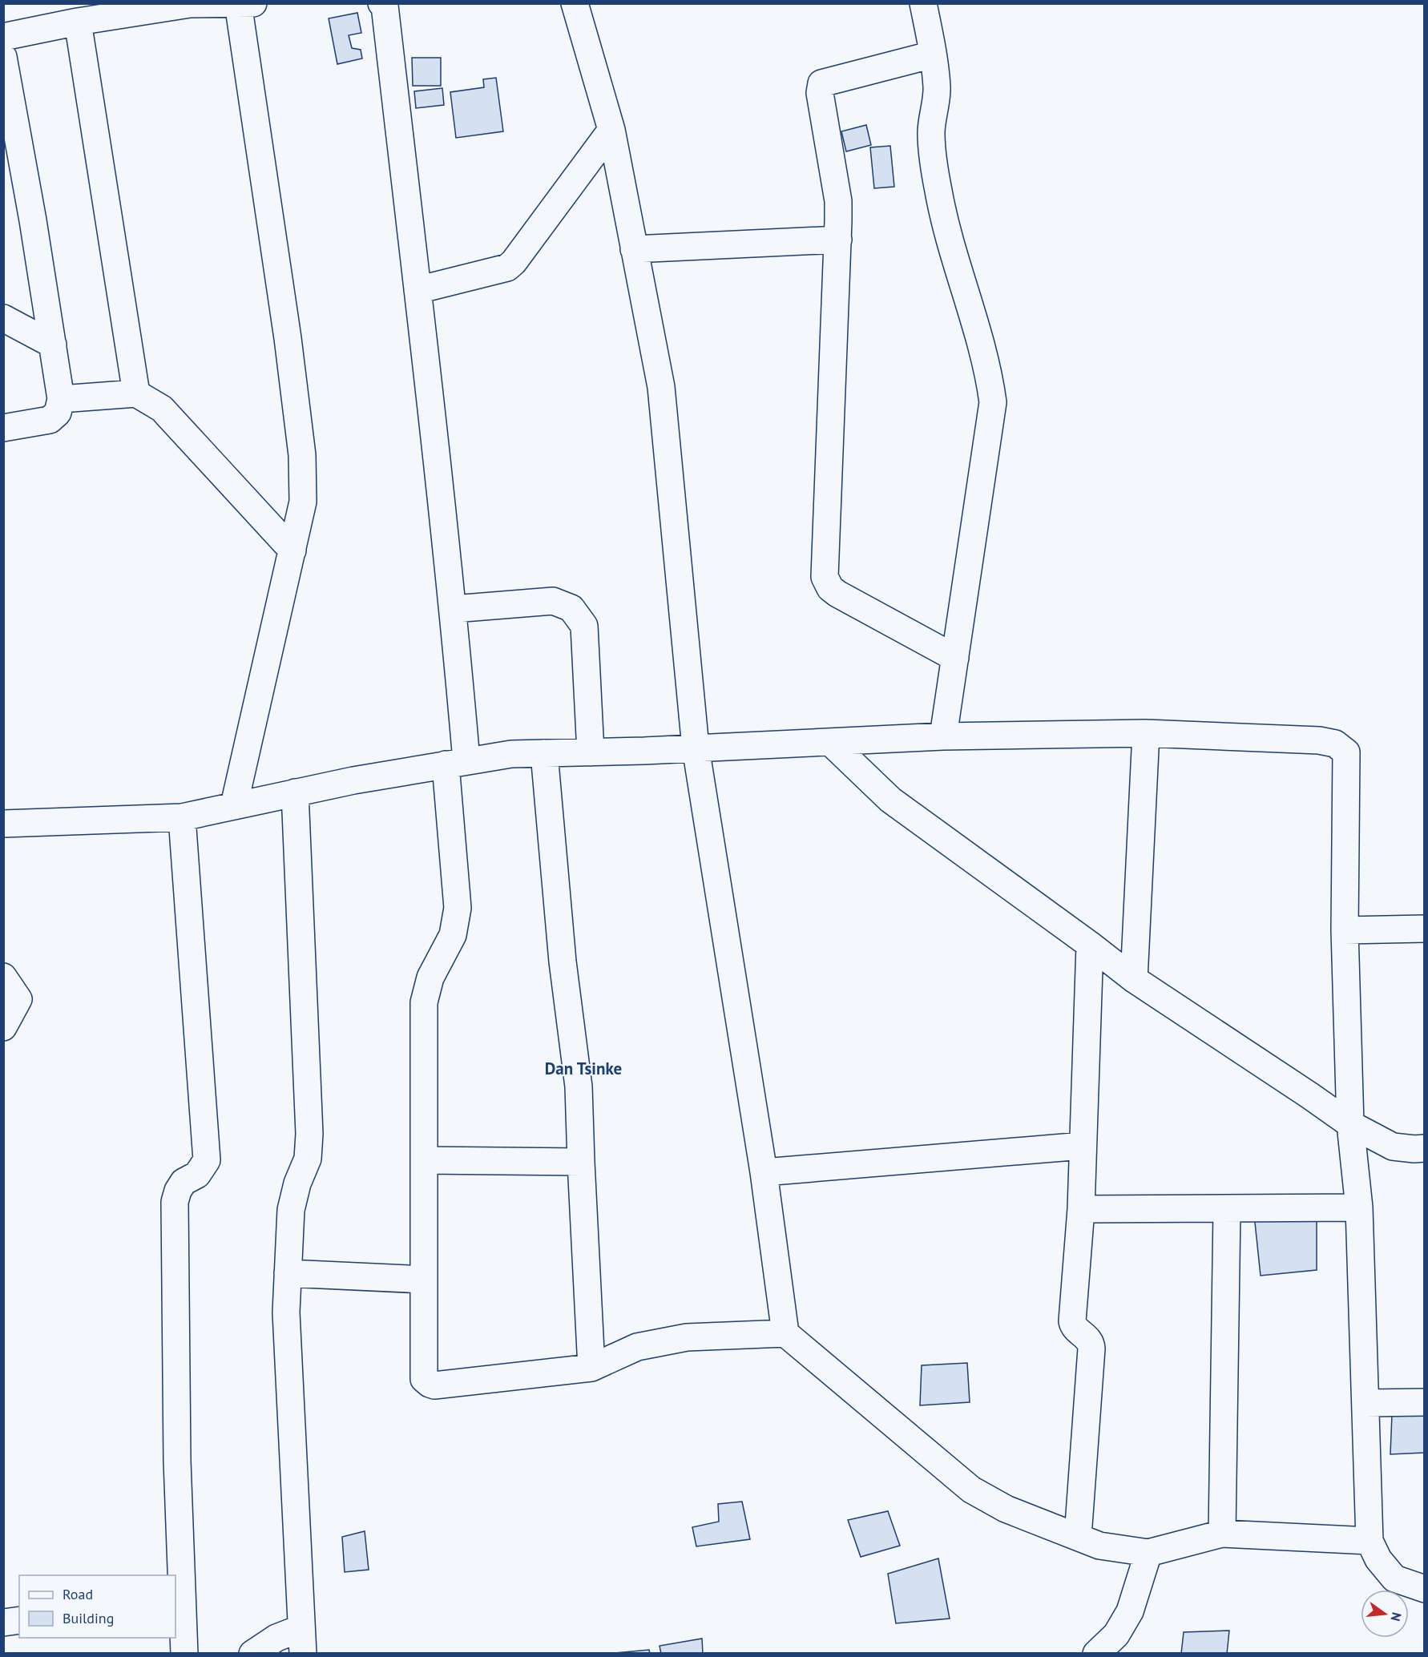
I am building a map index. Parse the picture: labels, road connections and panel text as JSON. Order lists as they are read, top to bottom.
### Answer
{
  "districts": ["Dan Tsinke"],
  "legend": ["Road", "Building"],
  "north": "right"
}
